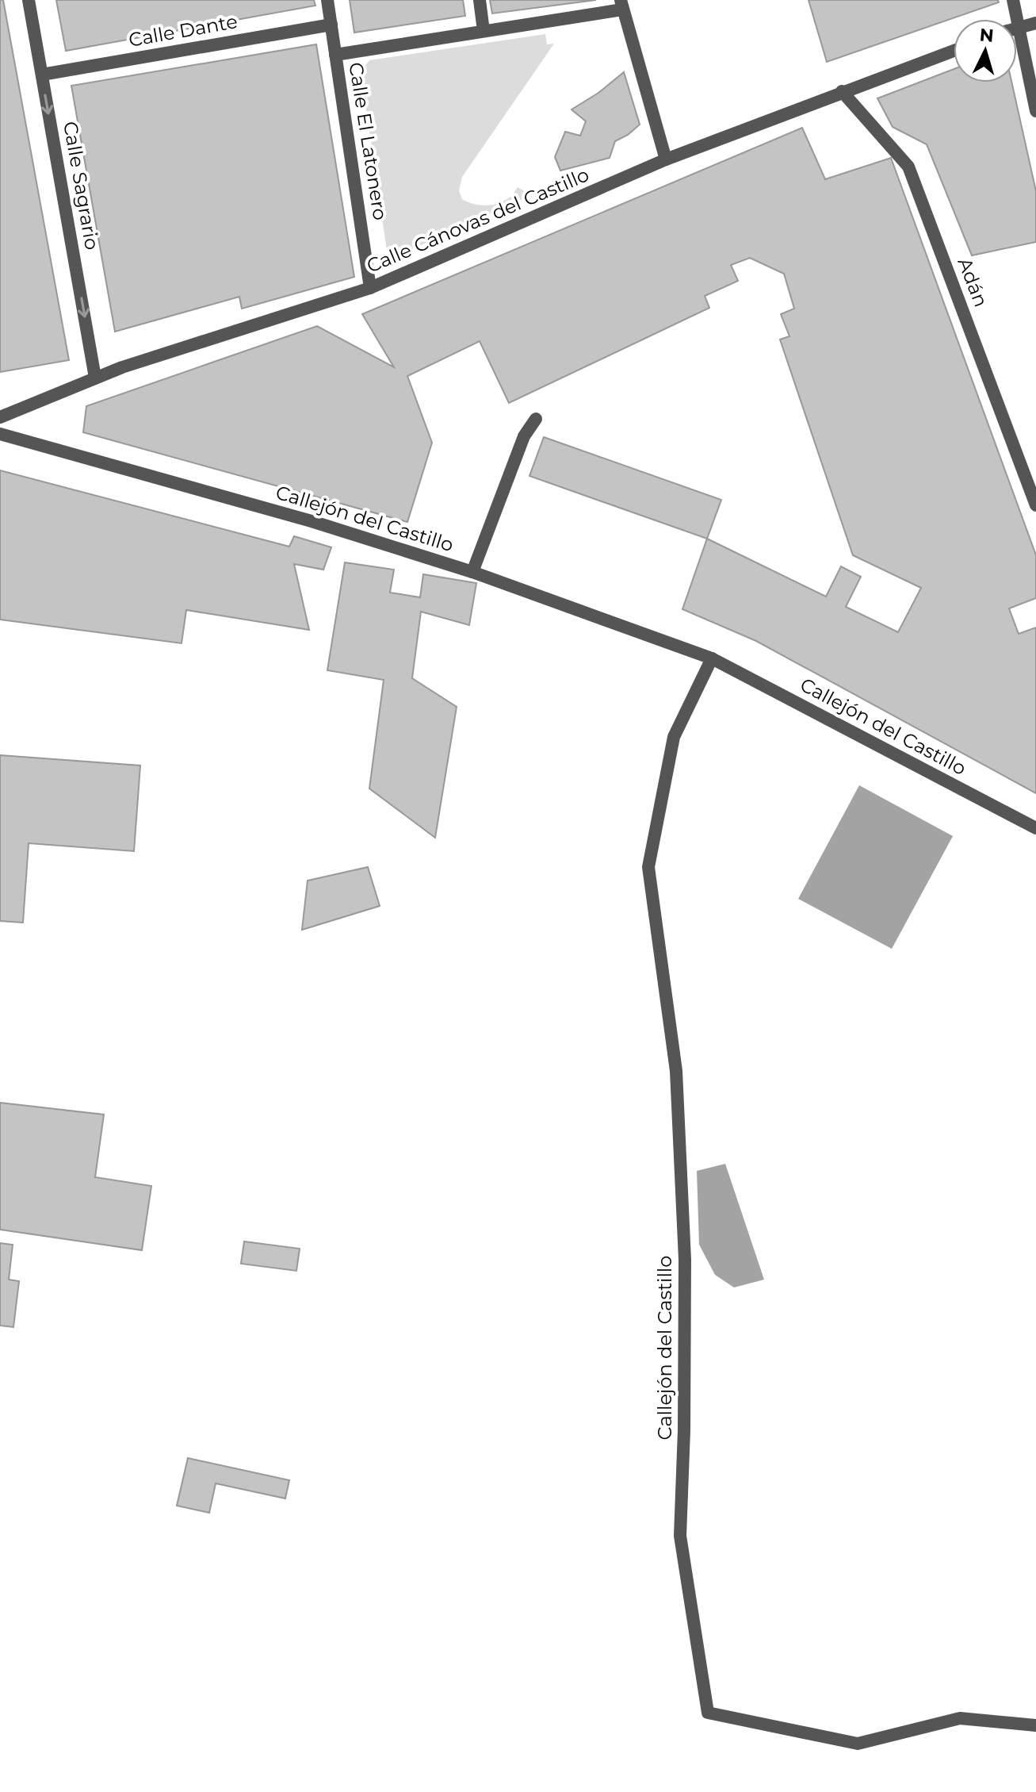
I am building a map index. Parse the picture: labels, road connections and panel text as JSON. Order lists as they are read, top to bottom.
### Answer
{
  "streets": {
    "street": [
      "Calle Dante",
      "Calle El Latonero",
      "Calle Sagrario",
      "Calle Cánovas del Castillo",
      "Adán",
      "Callejón del Castillo"
    ]
  },
  "crossings": [
    ["Calle Dante", "Calle El Latonero"],
    ["Calle Dante", "Calle Sagrario"],
    ["Calle El Latonero", "Calle Cánovas del Castillo"],
    ["Calle Sagrario", "Calle Cánovas del Castillo"],
    ["Calle Cánovas del Castillo", "Adán"]
  ],
  "one_way": ["Calle Sagrario"],
  "north": "top"
}
